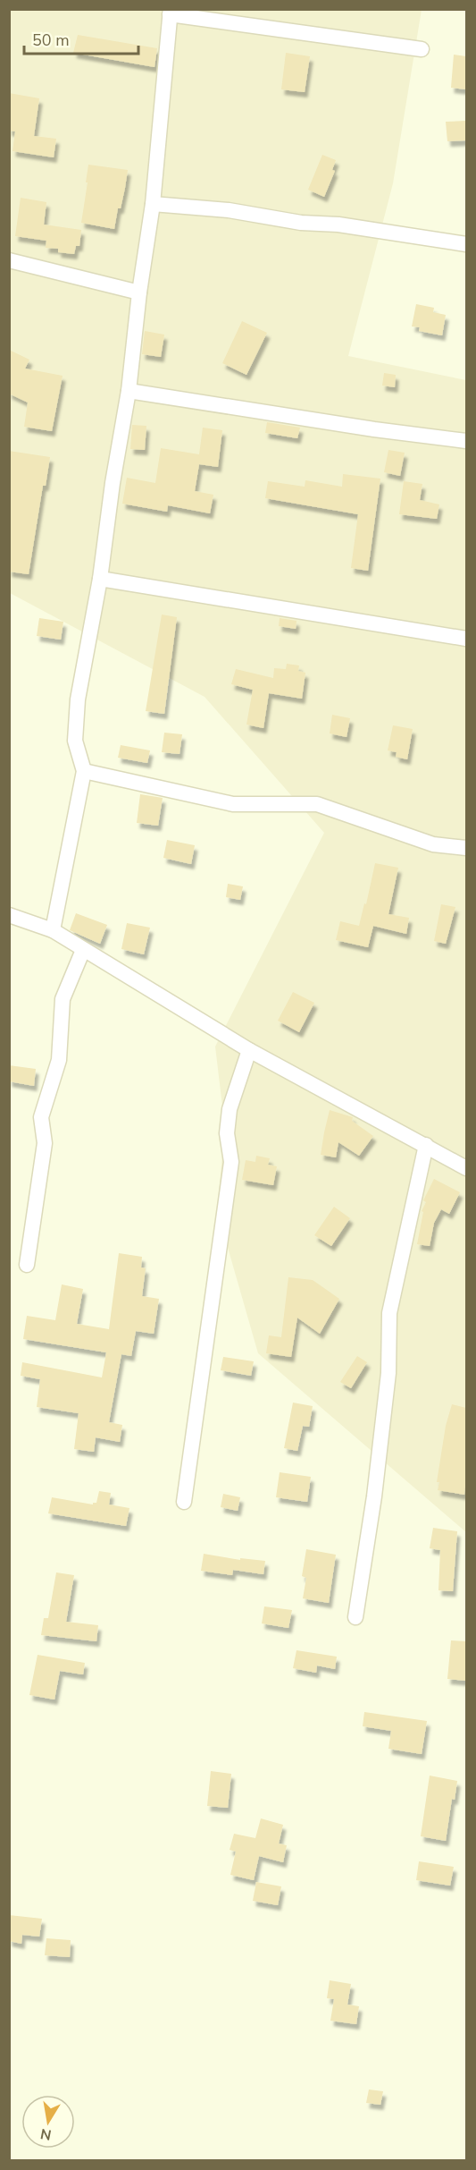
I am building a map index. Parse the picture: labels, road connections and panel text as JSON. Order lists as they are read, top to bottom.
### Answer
{
  "scale_bar": "50 m",
  "north": "bottom"
}
